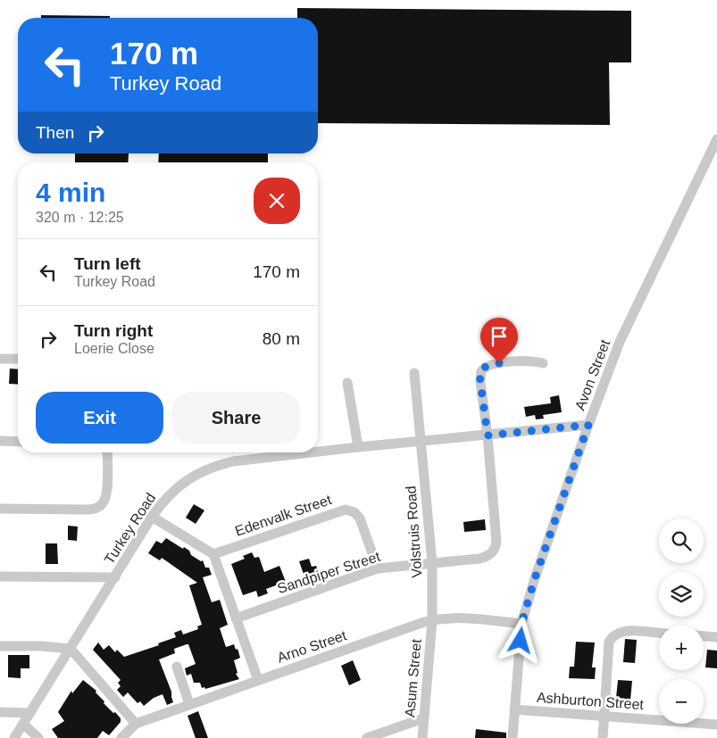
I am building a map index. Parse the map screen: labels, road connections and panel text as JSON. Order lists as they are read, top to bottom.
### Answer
{
  "streets": {
    "street": [
      "Avon Street",
      "Edenvalk Street",
      "Turkey Road",
      "Volstruis Road",
      "Sandpiper Street",
      "Arno Street",
      "Asum Street",
      "Ashburton Street"
    ]
  },
  "crossings": [
    ["Avon Street", "Turkey Road"],
    ["Avon Street", "Arno Street"],
    ["Avon Street", "Ashburton Street"],
    ["Edenvalk Street", "Sandpiper Street"],
    ["Turkey Road", "Volstruis Road"],
    ["Turkey Road", "Sandpiper Street"],
    ["Volstruis Road", "Sandpiper Street"],
    ["Volstruis Road", "Arno Street"],
    ["Volstruis Road", "Asum Street"],
    ["Arno Street", "Asum Street"]
  ],
  "page": {
    "turn": ["170 m", "Turkey Road"],
    "then": "Then",
    "heading": ["4 min", "320 m · 12:25"],
    "list": [
      {
        "name": "Turn left",
        "note": "Turkey Road",
        "value": "170 m"
      },
      {
        "name": "Turn right",
        "note": "Loerie Close",
        "value": "80 m"
      }
    ],
    "buttons": ["Exit", "Share"],
    "map_buttons": ["+", "−"]
  }
}
